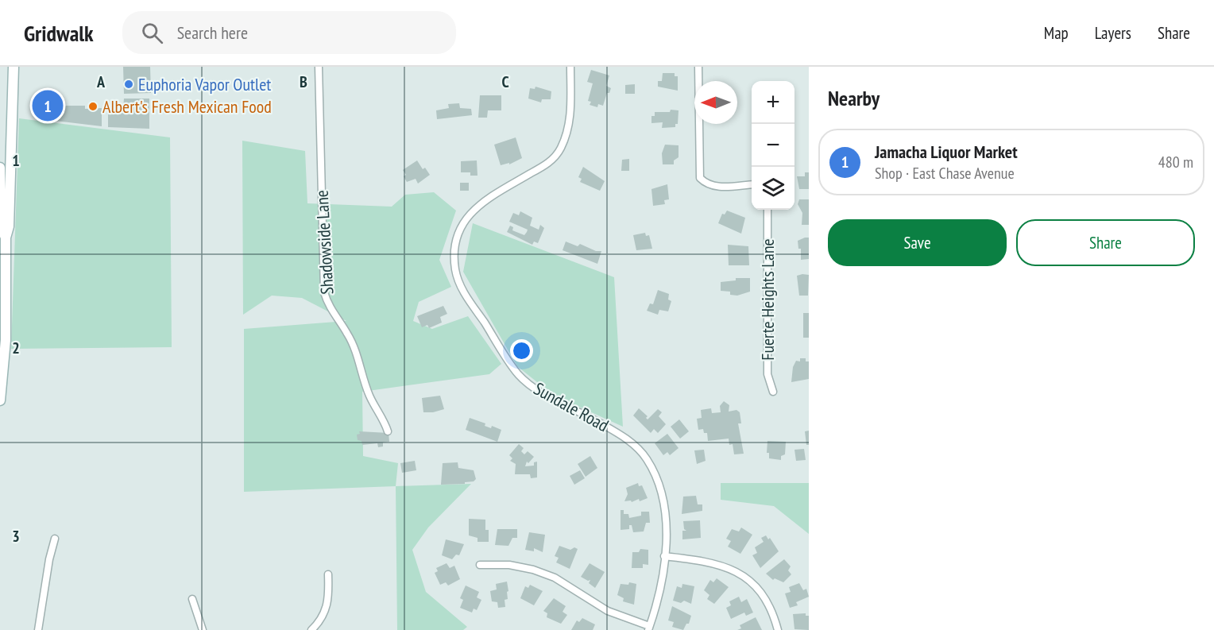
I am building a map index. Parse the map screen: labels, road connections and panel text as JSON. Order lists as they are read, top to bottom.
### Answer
{
  "streets": {
    "street": ["Shadowside Lane", "Fuerte Heights Lane", "Sundale Road"]
  },
  "places": ["Euphoria Vapor Outlet", "Albert's Fresh Mexican Food"],
  "north": "left",
  "page": {
    "header": "Gridwalk",
    "search": "Search here",
    "nav": ["Map", "Layers", "Share"],
    "heading": "Nearby",
    "map_buttons": ["+", "−"],
    "pins": "1",
    "list": [
      {
        "mark": "1",
        "name": "Jamacha Liquor Market",
        "note": "Shop · East Chase Avenue",
        "value": "480 m"
      }
    ],
    "buttons": ["Save", "Share"]
  },
  "grid": {
    "columns": ["A", "B", "C"],
    "rows": ["1", "2", "3"]
  }
}
